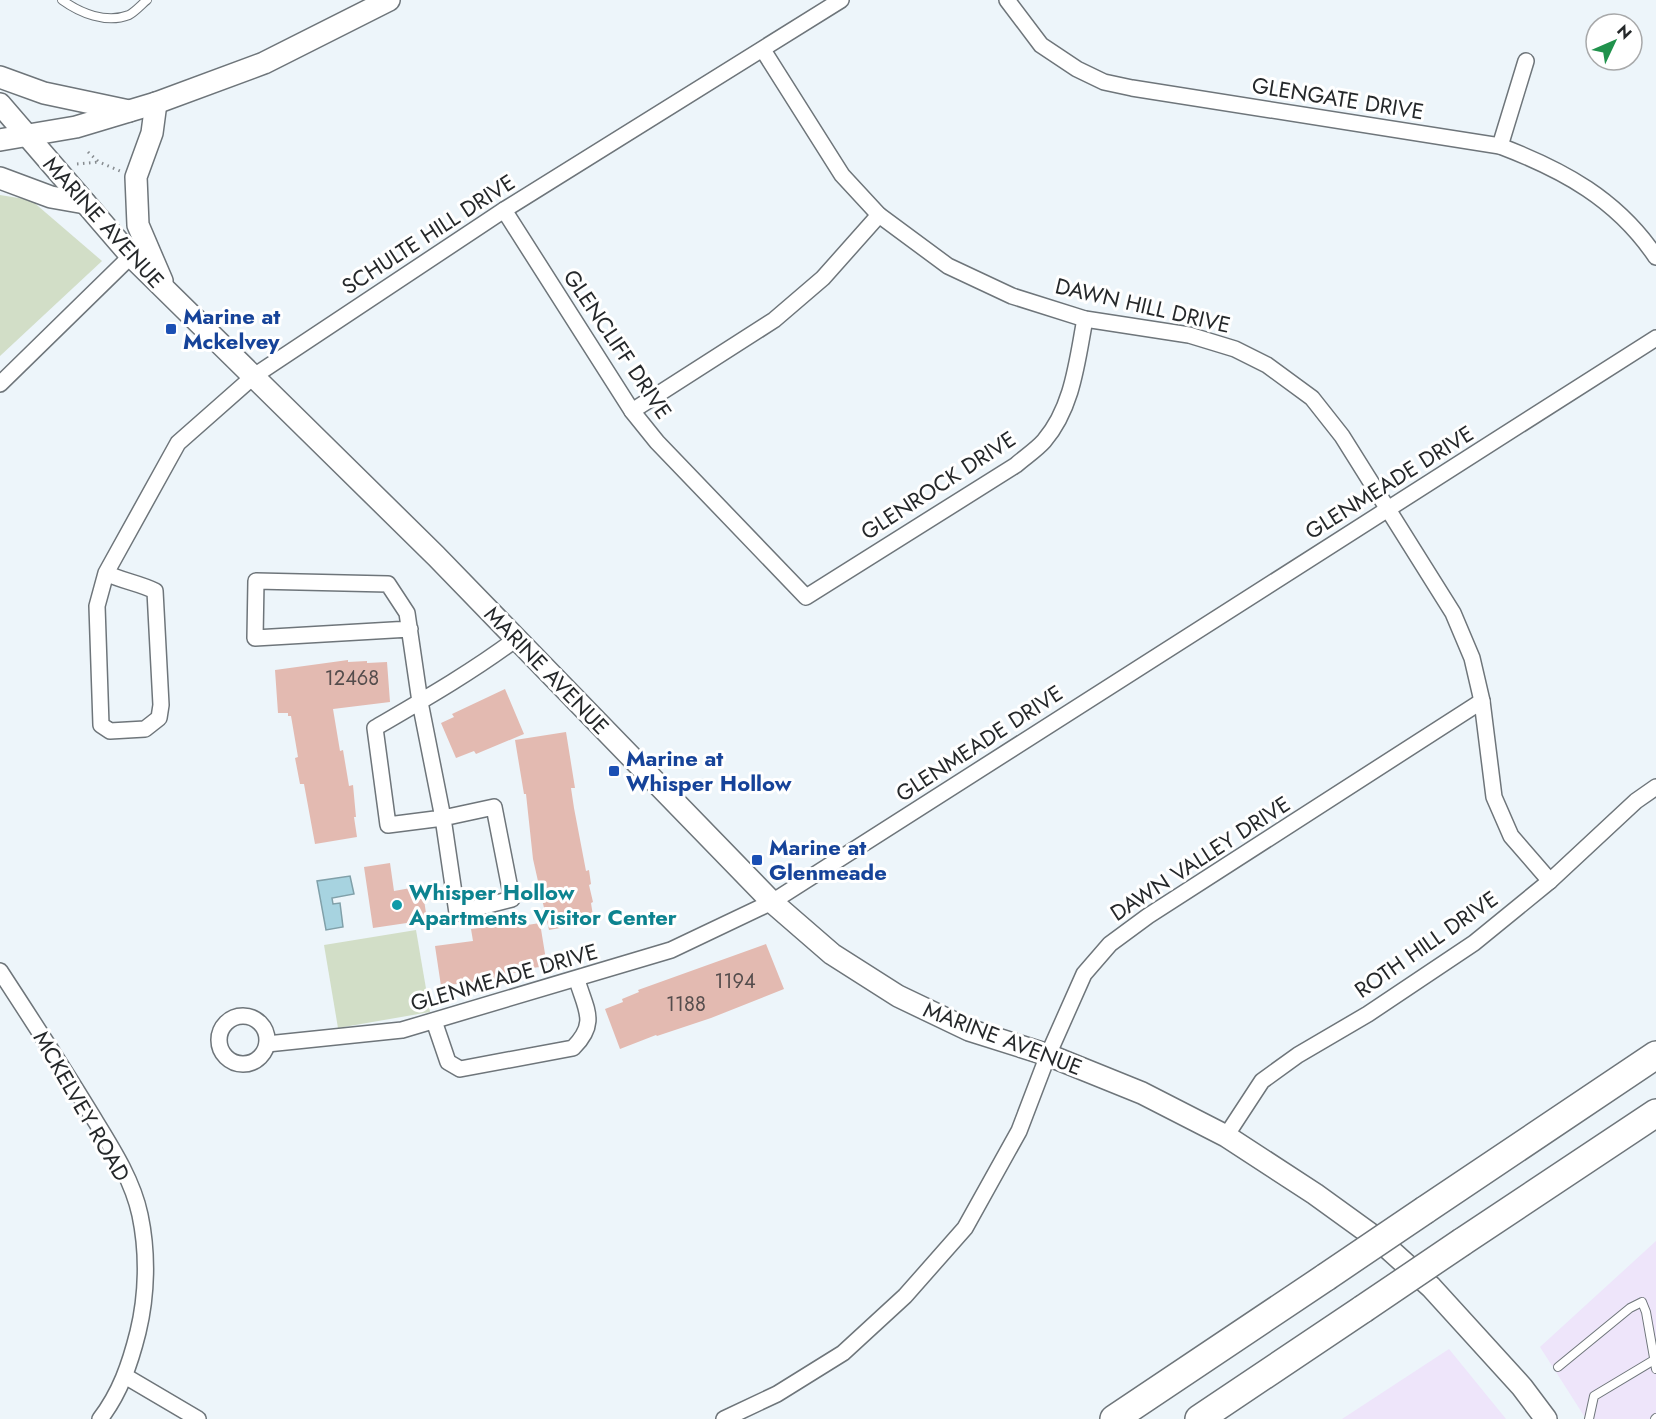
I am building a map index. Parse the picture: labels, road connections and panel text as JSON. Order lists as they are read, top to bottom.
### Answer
{
  "streets": {
    "main road": ["MARINE AVENUE"],
    "street": [
      "GLENGATE DRIVE",
      "SCHULTE HILL DRIVE",
      "DAWN HILL DRIVE",
      "GLENCLIFF DRIVE",
      "GLENMEADE DRIVE",
      "GLENROCK DRIVE",
      "DAWN VALLEY DRIVE",
      "ROTH HILL DRIVE",
      "MCKELVEY ROAD"
    ]
  },
  "crossings": [
    ["MARINE AVENUE", "SCHULTE HILL DRIVE"],
    ["MARINE AVENUE", "GLENMEADE DRIVE"],
    ["MARINE AVENUE", "DAWN VALLEY DRIVE"],
    ["MARINE AVENUE", "ROTH HILL DRIVE"],
    ["SCHULTE HILL DRIVE", "DAWN HILL DRIVE"],
    ["SCHULTE HILL DRIVE", "GLENCLIFF DRIVE"],
    ["DAWN HILL DRIVE", "GLENMEADE DRIVE"],
    ["DAWN HILL DRIVE", "GLENROCK DRIVE"],
    ["DAWN HILL DRIVE", "DAWN VALLEY DRIVE"],
    ["DAWN HILL DRIVE", "ROTH HILL DRIVE"],
    ["GLENCLIFF DRIVE", "GLENROCK DRIVE"]
  ],
  "places": {
    "transit": ["Marine at Mckelvey", "Marine at Whisper Hollow", "Marine at Glenmeade"],
    "other": ["Whisper Hollow Apartments Visitor Center"]
  },
  "house_numbers": ["12468", "1194", "1188"],
  "north": "top right"
}
